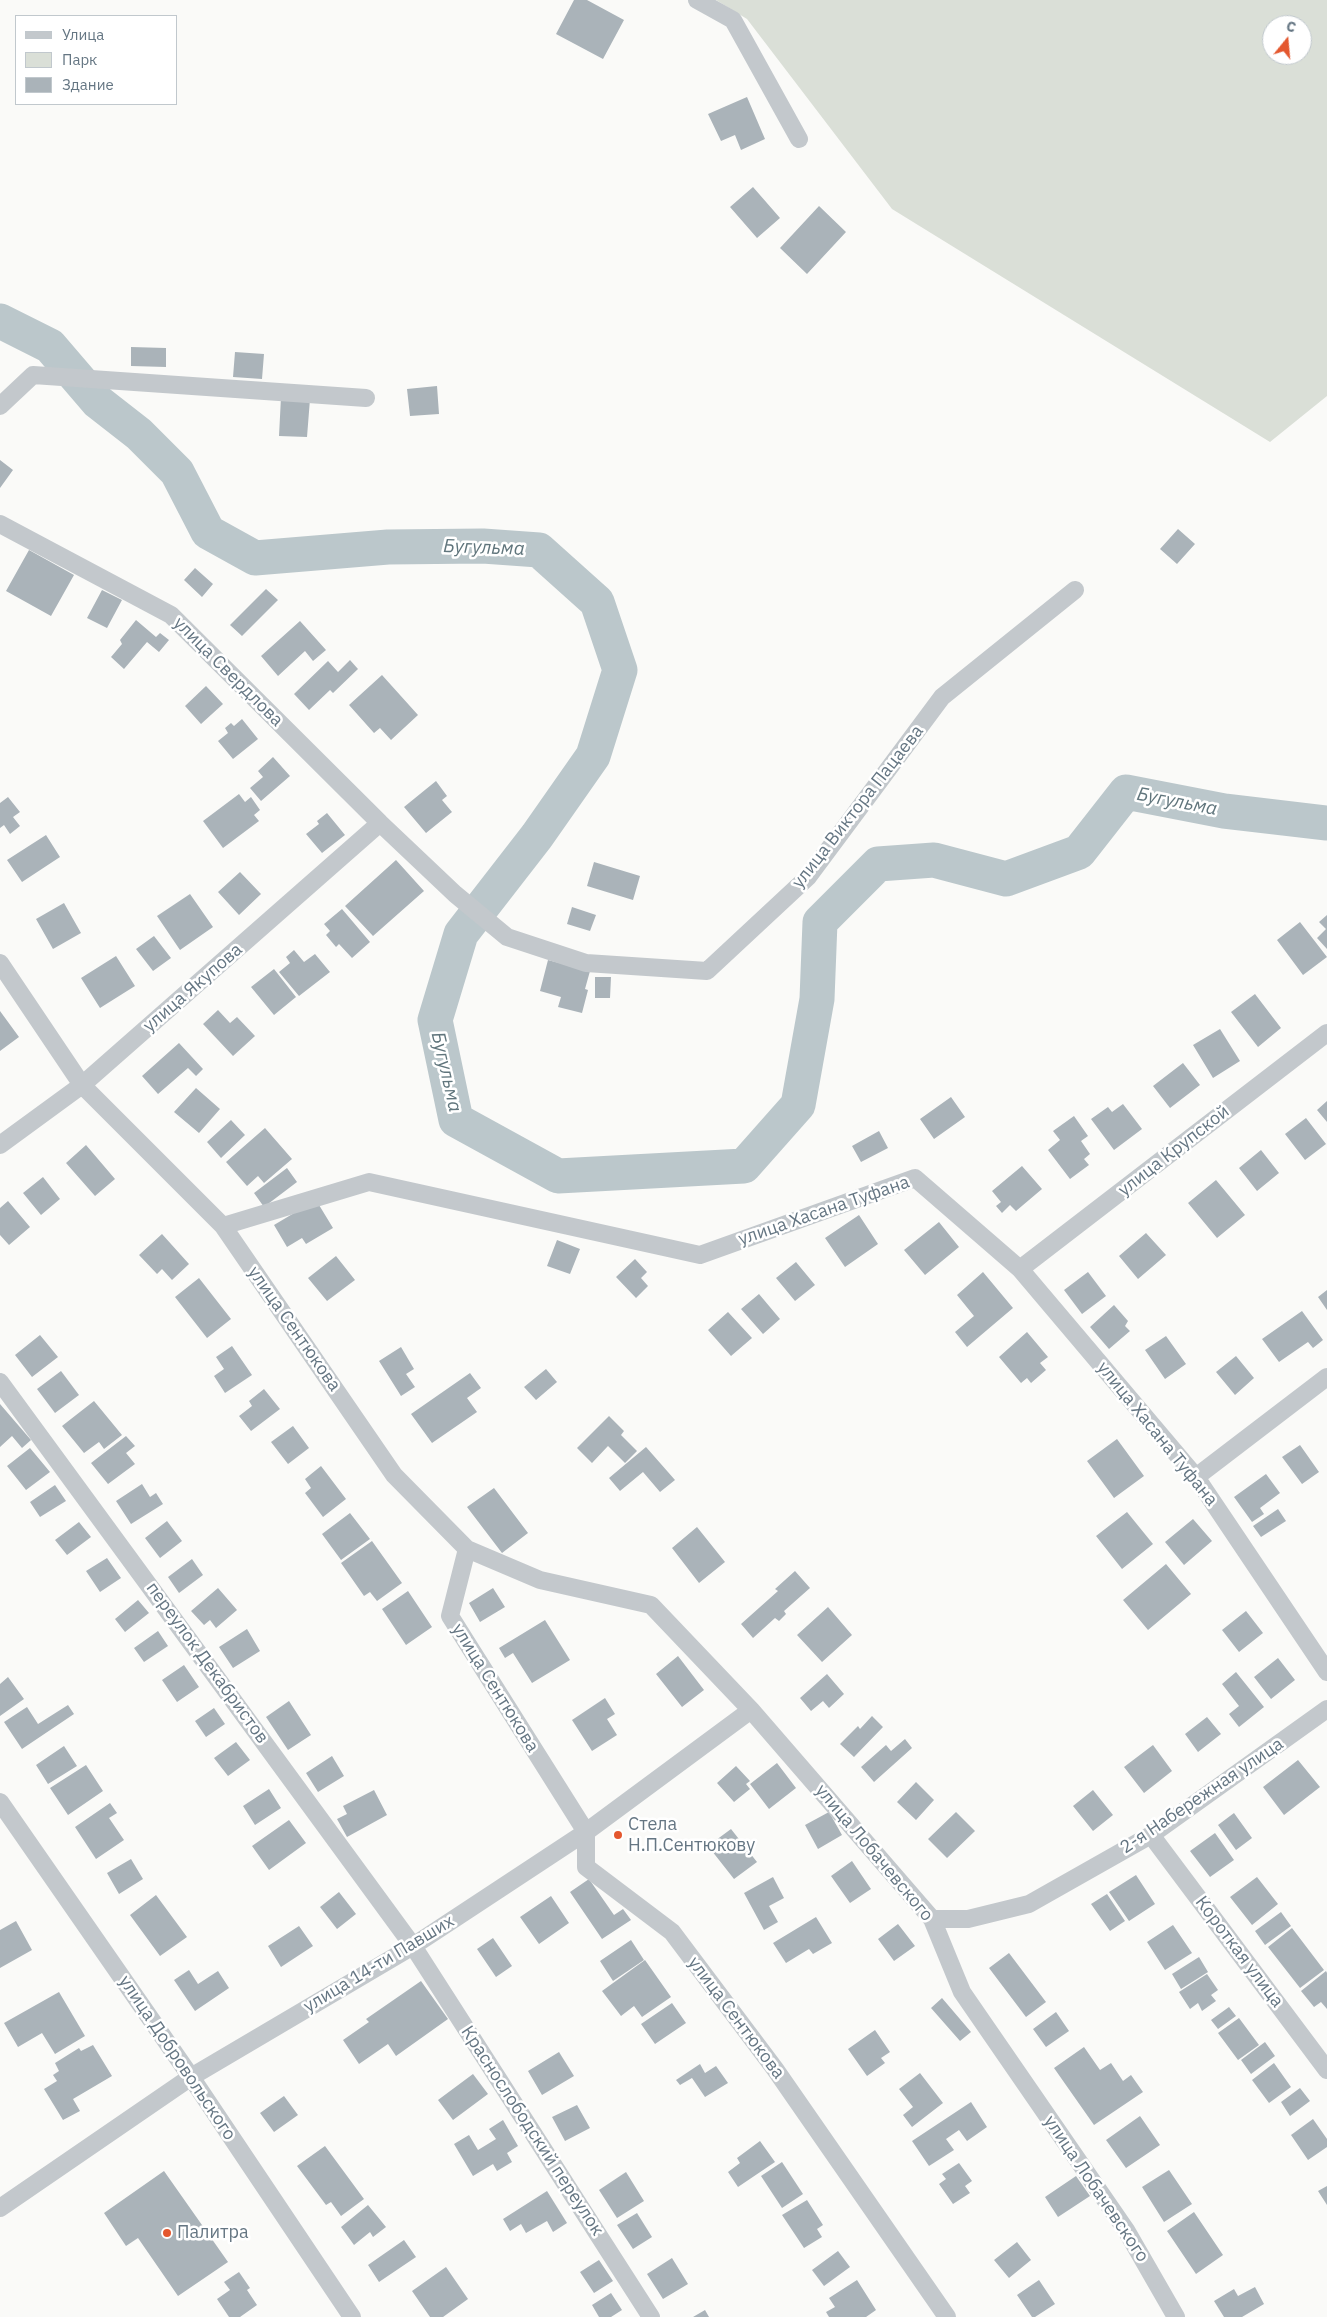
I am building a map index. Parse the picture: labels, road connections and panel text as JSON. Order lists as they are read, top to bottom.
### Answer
{
  "streets": {
    "street": [
      "улица Свердлова",
      "улица Виктора Пацаева",
      "улица Якупова",
      "улица Крупской",
      "улица Хасана Туфана",
      "улица Сентюкова",
      "переулок Декабристов",
      "2-я Набережная улица",
      "улица Лобачевского",
      "Короткая улица",
      "улица 14-ти Павших",
      "улица Добровольского",
      "Краснослободский переулок"
    ]
  },
  "crossings": [
    ["улица Свердлова", "улица Виктора Пацаева"],
    ["улица Свердлова", "улица Якупова"],
    ["улица Якупова", "улица Сентюкова"],
    ["улица Крупской", "улица Хасана Туфана"],
    ["улица Хасана Туфана", "улица Сентюкова"],
    ["улица Сентюкова", "улица Лобачевского"],
    ["улица Сентюкова", "улица 14-ти Павших"],
    ["переулок Декабристов", "улица 14-ти Павших"],
    ["переулок Декабристов", "Краснослободский переулок"],
    ["2-я Набережная улица", "улица Лобачевского"],
    ["2-я Набережная улица", "Короткая улица"],
    ["улица Лобачевского", "улица 14-ти Павших"],
    ["улица 14-ти Павших", "улица Добровольского"],
    ["улица 14-ти Павших", "Краснослободский переулок"]
  ],
  "water": ["Бугульма"],
  "places": ["Стела Н.П.Сентюкову", "Палитра"],
  "legend": ["Улица", "Парк", "Здание"],
  "north": "top"
}
